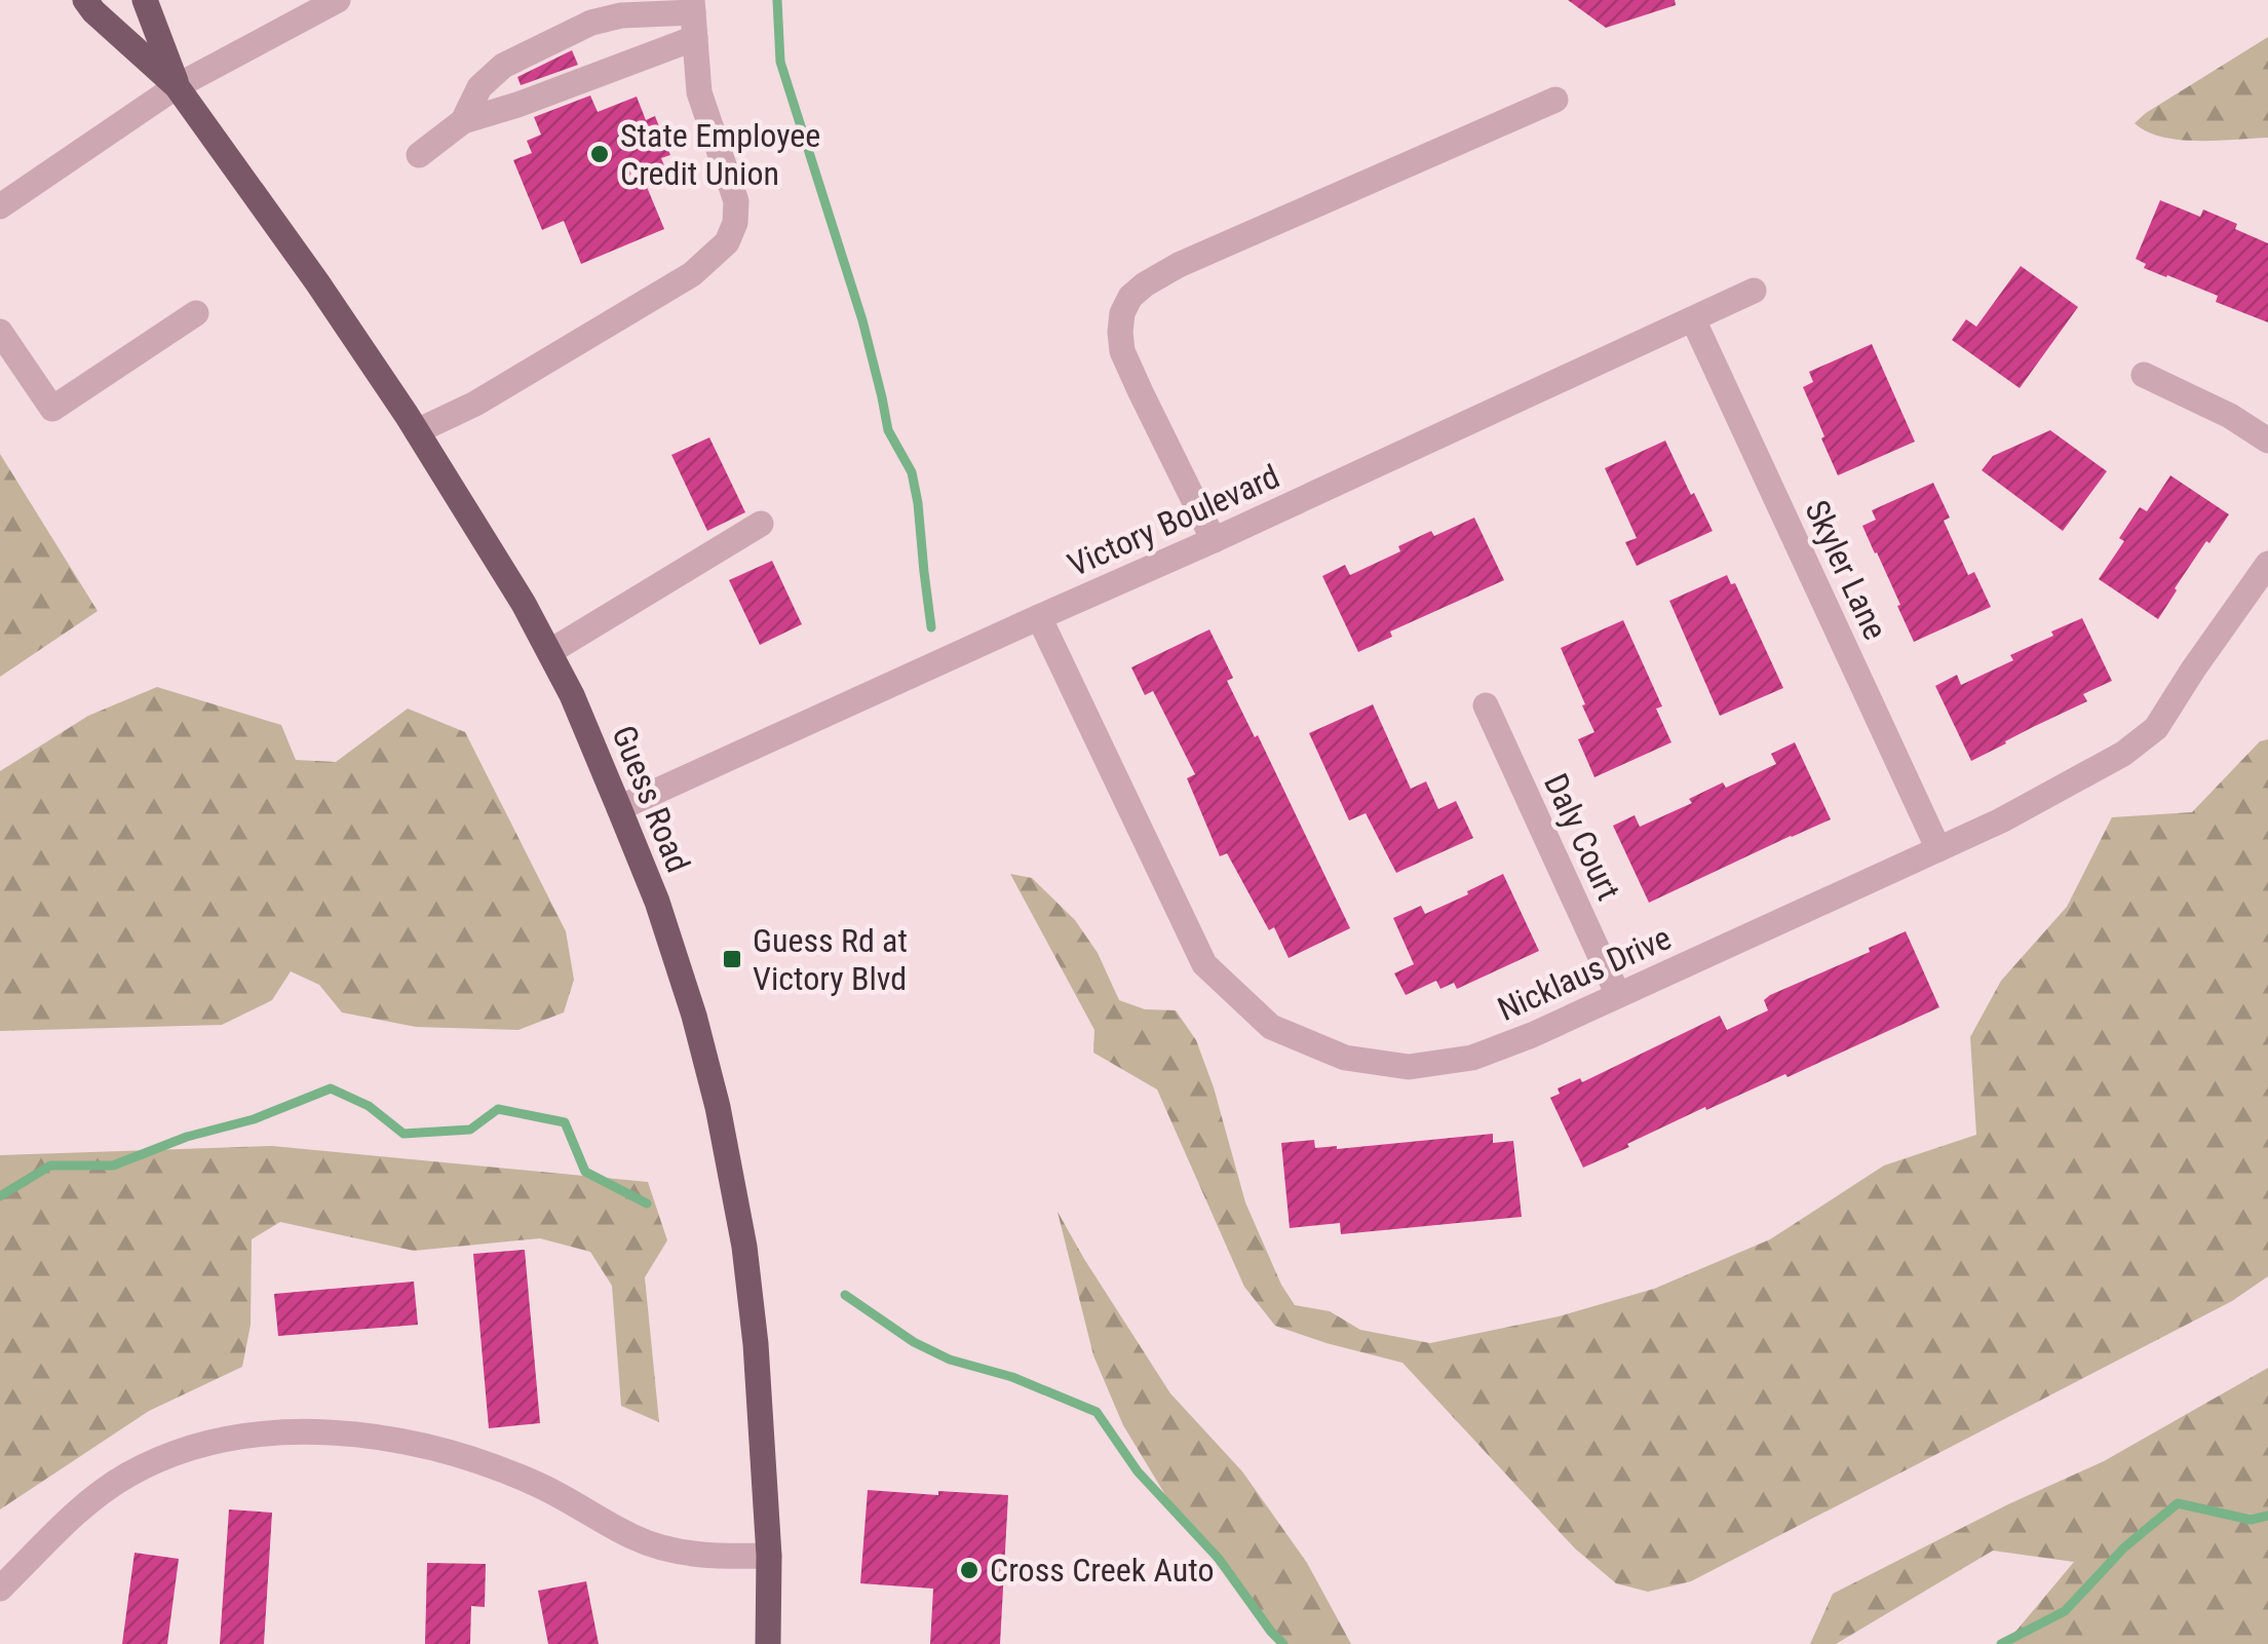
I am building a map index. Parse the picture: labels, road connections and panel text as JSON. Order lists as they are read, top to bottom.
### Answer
{
  "streets": {
    "main road": ["Guess Road"],
    "street": [
      "Victory Boulevard",
      "Skyler Lane",
      "Daly Court",
      "Nicklaus Drive"
    ]
  },
  "crossings": [
    ["Victory Boulevard", "Skyler Lane"],
    ["Victory Boulevard", "Guess Road"],
    ["Victory Boulevard", "Nicklaus Drive"],
    ["Skyler Lane", "Nicklaus Drive"],
    ["Daly Court", "Nicklaus Drive"]
  ],
  "places": {
    "other": ["State Employee Credit Union", "Cross Creek Auto"],
    "transit": ["Guess Rd at Victory Blvd"]
  }
}
